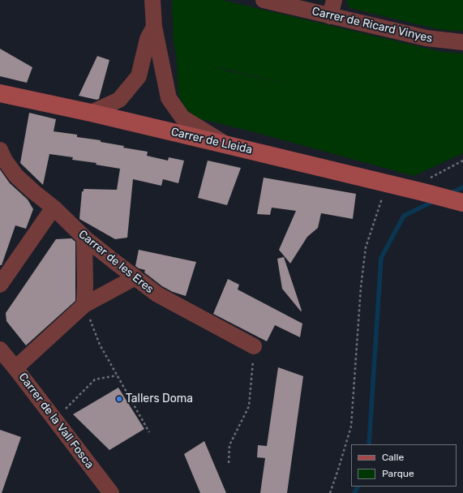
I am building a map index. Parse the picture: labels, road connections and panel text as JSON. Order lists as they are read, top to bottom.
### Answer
{
  "streets": {
    "main road": ["Carrer de Lleida"],
    "street": ["Carrer de Ricard Vinyes", "Carrer de les Eres", "Carrer de la Vall Fosca"]
  },
  "places": ["Tallers Doma"],
  "legend": ["Calle", "Parque"]
}
